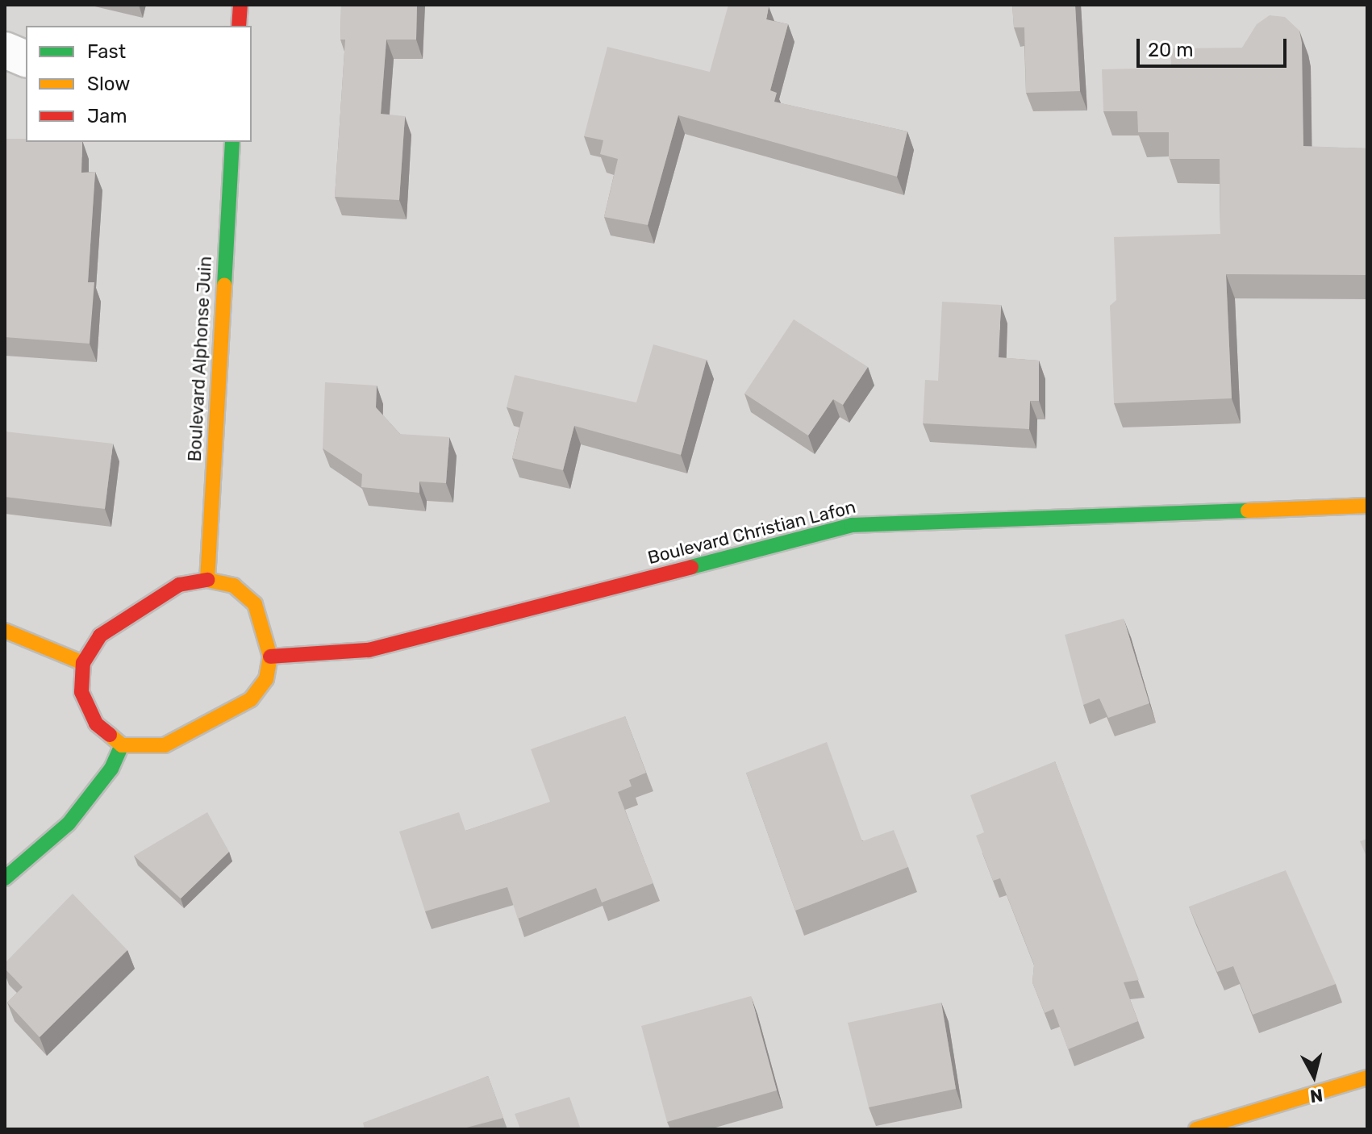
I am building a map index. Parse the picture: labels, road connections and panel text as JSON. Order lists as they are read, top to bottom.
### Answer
{
  "streets": {
    "street": ["Boulevard Alphonse Juin", "Boulevard Christian Lafon"]
  },
  "crossings": [
    ["Boulevard Alphonse Juin", "Boulevard Christian Lafon"]
  ],
  "legend": ["Fast", "Slow", "Jam"],
  "scale_bar": "20 m",
  "north": "bottom"
}
